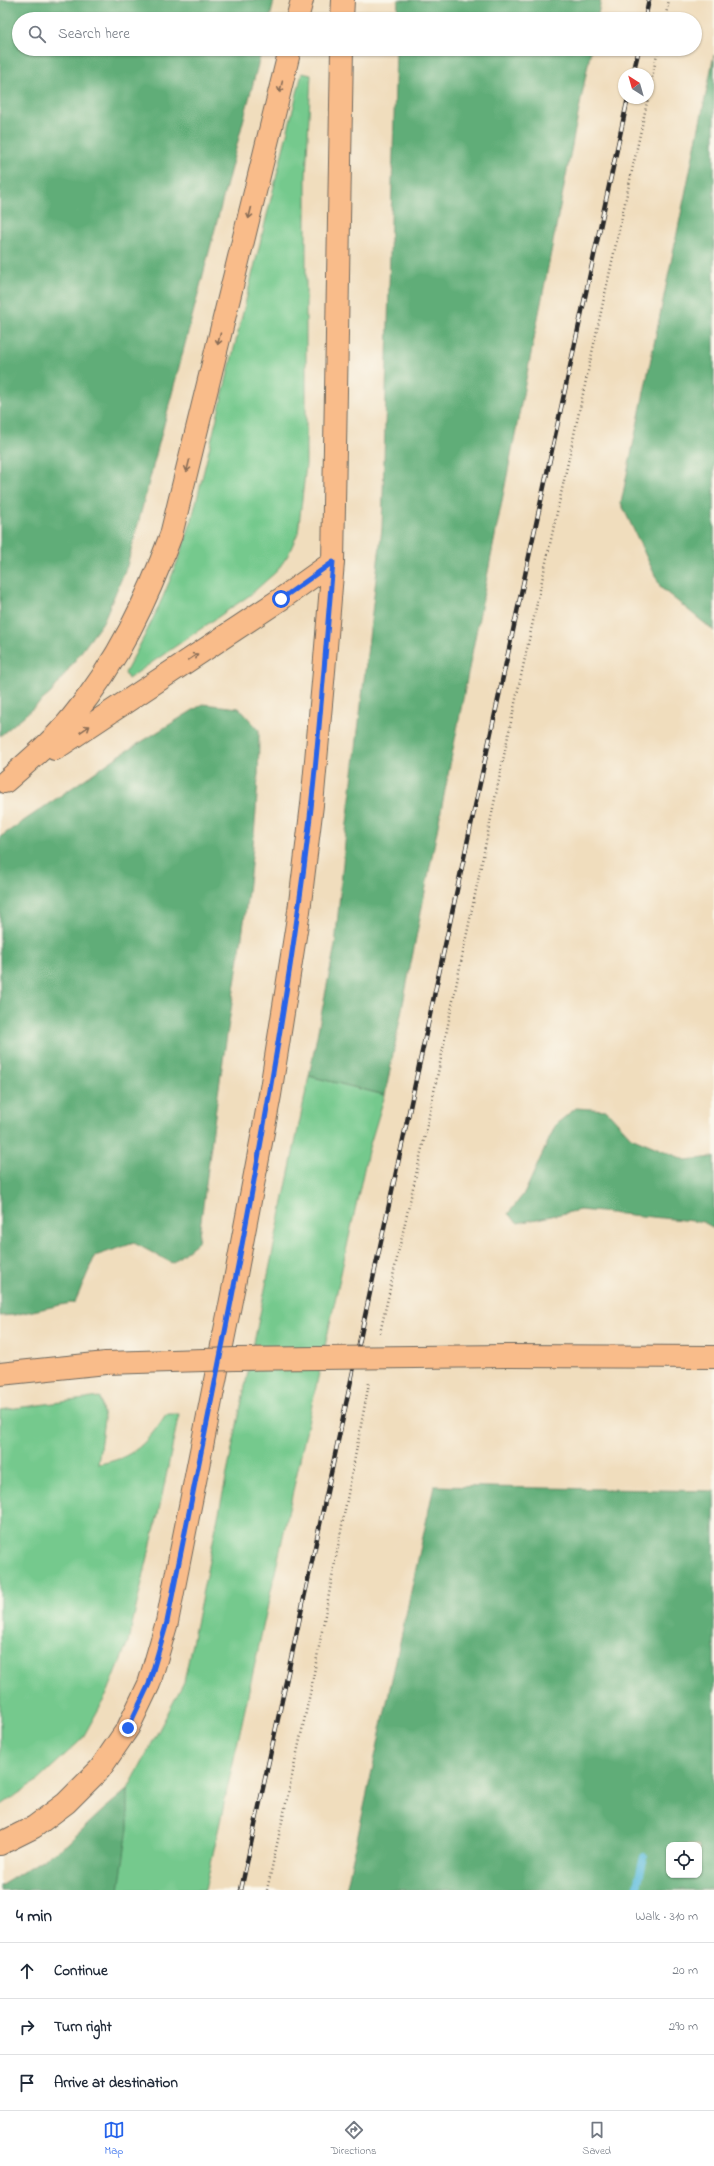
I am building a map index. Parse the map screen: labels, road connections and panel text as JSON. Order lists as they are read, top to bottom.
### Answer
{
  "north": "top left",
  "page": {
    "search": "Search here",
    "heading": ["4 min", "Walk · 310 m"],
    "list": [
      ["Continue", "20 m"],
      ["Turn right", "290 m"],
      "Arrive at destination"
    ],
    "nav": ["Map", "Directions", "Saved"]
  }
}
